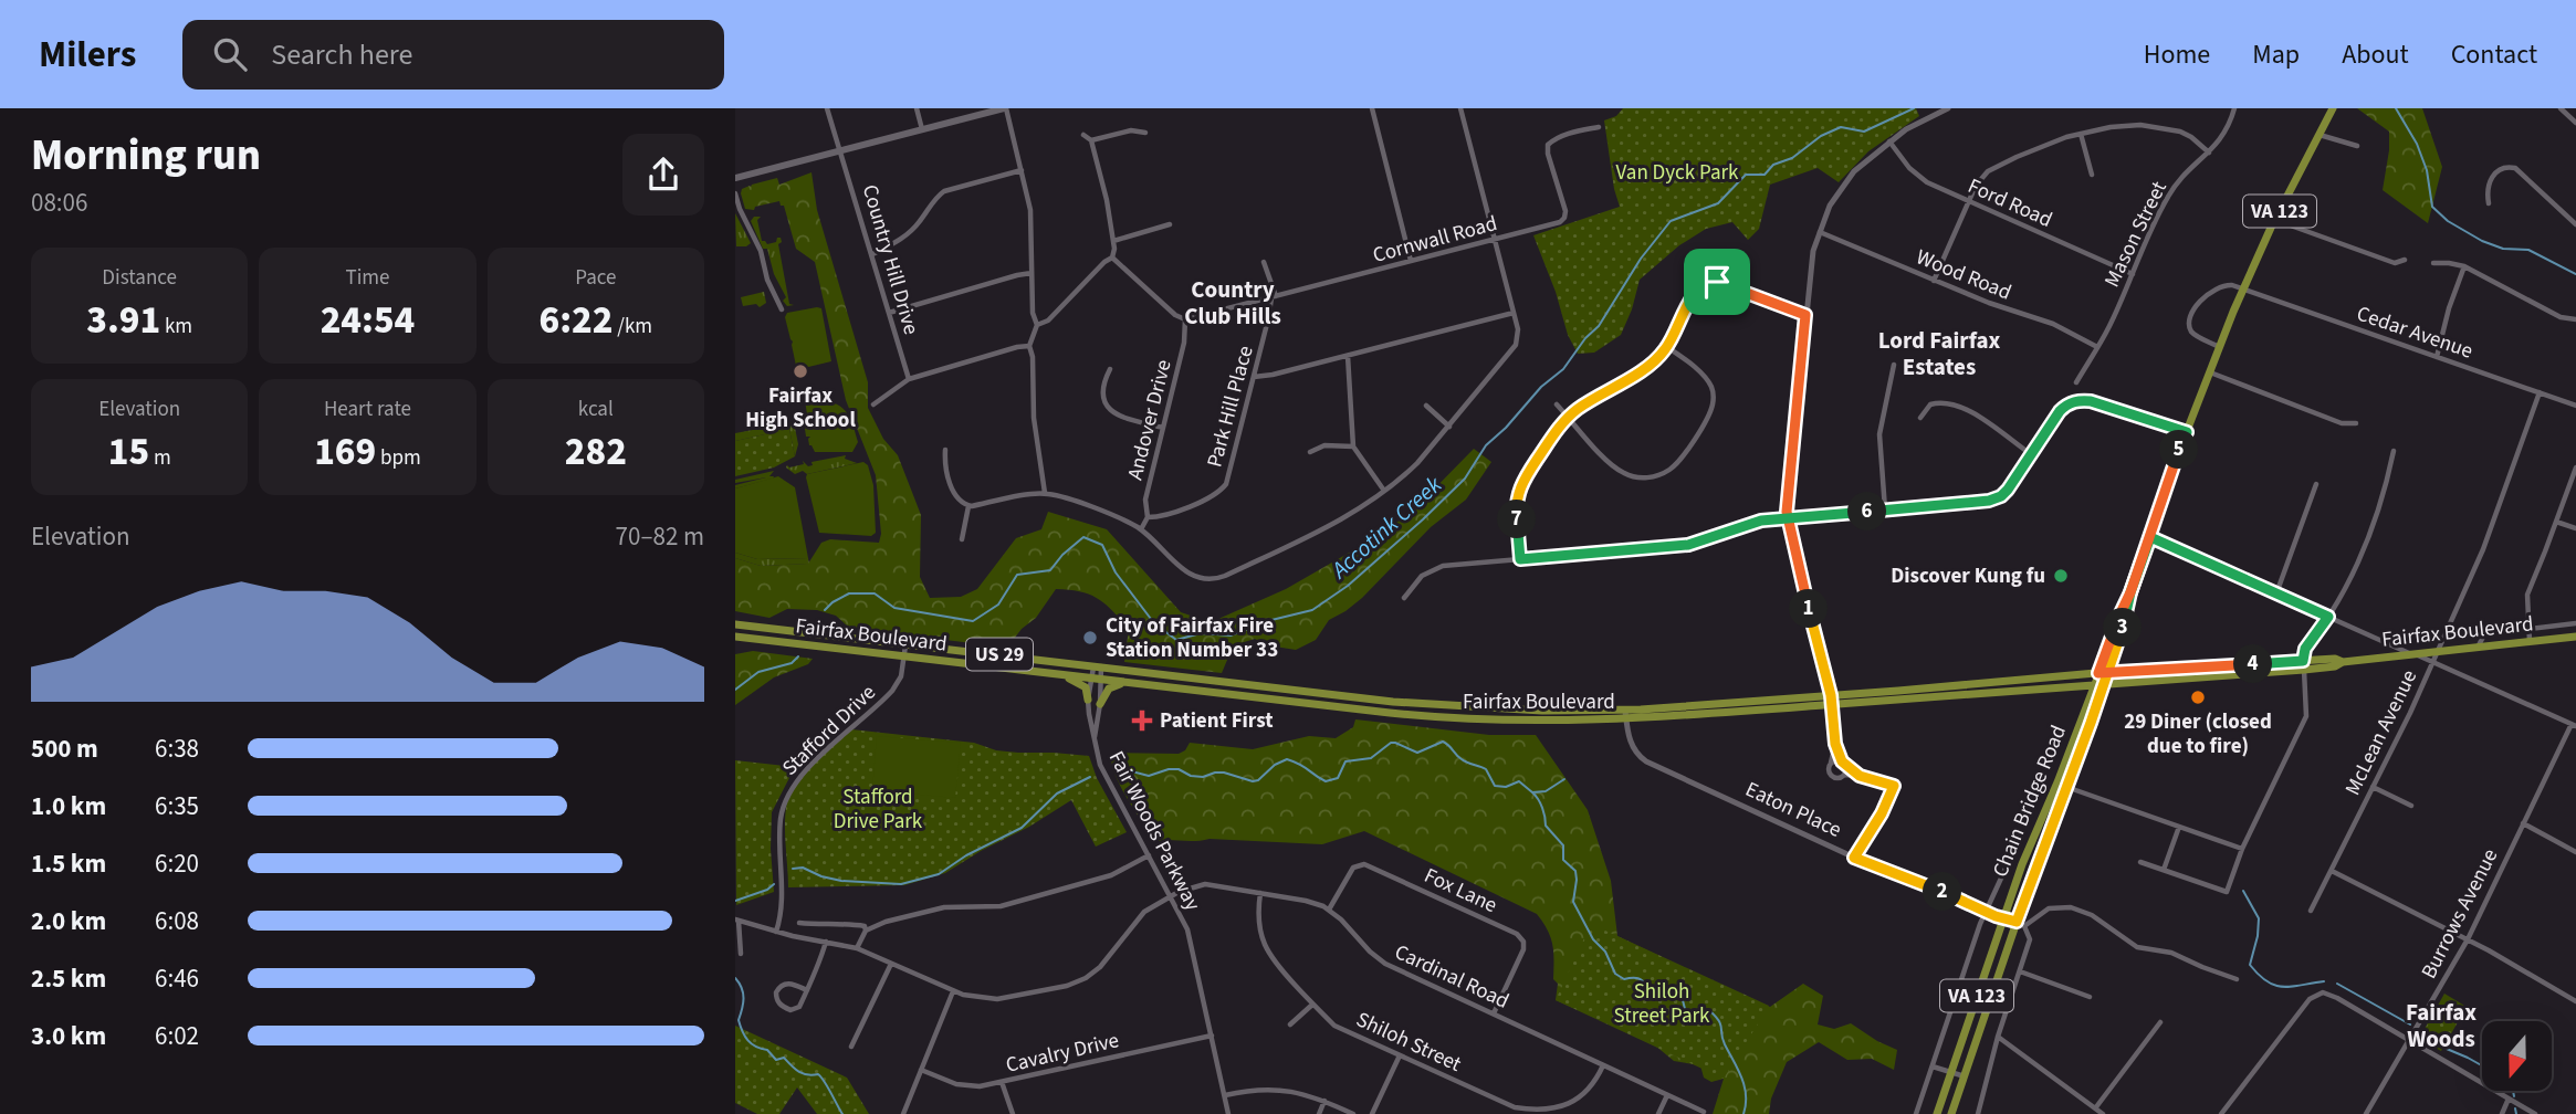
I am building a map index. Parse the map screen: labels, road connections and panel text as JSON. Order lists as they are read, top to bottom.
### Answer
{
  "streets": {
    "main road": [
      "VA 123",
      "Fairfax Boulevard",
      "US 29",
      "Chain Bridge Road"
    ],
    "street": [
      "Ford Road",
      "Mason Street",
      "Cornwall Road",
      "Country Hill Drive",
      "Wood Road",
      "Cedar Avenue",
      "Park Hill Place",
      "Andover Drive",
      "Stafford Drive",
      "McLean Avenue",
      "Eaton Place",
      "Fair Woods Parkway",
      "Fox Lane",
      "Burrows Avenue",
      "Cardinal Road",
      "Shiloh Street",
      "Cavalry Drive"
    ]
  },
  "crossings": [
    ["Ford Road", "Mason Street"],
    ["Mason Street", "Wood Road"],
    ["Cornwall Road", "Park Hill Place"],
    ["Cornwall Road", "Andover Drive"],
    ["Cedar Avenue", "McLean Avenue"],
    ["Cedar Avenue", "Chain Bridge Road"],
    ["Park Hill Place", "Andover Drive"],
    ["Fairfax Boulevard", "Stafford Drive"],
    ["Fairfax Boulevard", "McLean Avenue"],
    ["Fairfax Boulevard", "Chain Bridge Road"],
    ["Fairfax Boulevard", "Eaton Place"],
    ["Fairfax Boulevard", "Fair Woods Parkway"],
    ["Stafford Drive", "Cardinal Road"],
    ["Chain Bridge Road", "Eaton Place"],
    ["Fair Woods Parkway", "Cardinal Road"],
    ["Fair Woods Parkway", "Cavalry Drive"],
    ["Fox Lane", "Cardinal Road"],
    ["Cardinal Road", "Shiloh Street"]
  ],
  "districts": ["Country Club Hills", "Lord Fairfax Estates", "Fairfax Woods"],
  "water": ["Accotink Creek"],
  "parks": ["Van Dyck Park", "Stafford Drive Park", "Shiloh Street Park"],
  "places": {
    "other": [
      "Fairfax High School",
      "Discover Kung fu",
      "City of Fairfax Fire Station Number 33",
      "29 Diner (closed due to fire)"
    ],
    "health": ["Patient First"]
  },
  "north": "bottom",
  "page": {
    "header": "Milers",
    "search": "Search here",
    "nav": [
      "Home",
      "Map",
      "About",
      "Contact"
    ],
    "heading": ["Morning run", "08:06"],
    "stats": [
      ["Distance", "3.91 km"],
      ["Time", "24:54"],
      ["Pace", "6:22 /km"],
      ["Elevation", "15 m"],
      ["Heart rate", "169 bpm"],
      ["kcal", "282"]
    ],
    "pins": [
      "5",
      "6",
      "7",
      "1",
      "3",
      "4",
      "2"
    ],
    "chart": ["Elevation", "70–82 m"],
    "list": [
      {
        "name": "500 m",
        "note": "6:38"
      },
      {
        "name": "1.0 km",
        "note": "6:35"
      },
      {
        "name": "1.5 km",
        "note": "6:20"
      },
      {
        "name": "2.0 km",
        "note": "6:08"
      },
      {
        "name": "2.5 km",
        "note": "6:46"
      },
      {
        "name": "3.0 km",
        "note": "6:02"
      }
    ]
  }
}
